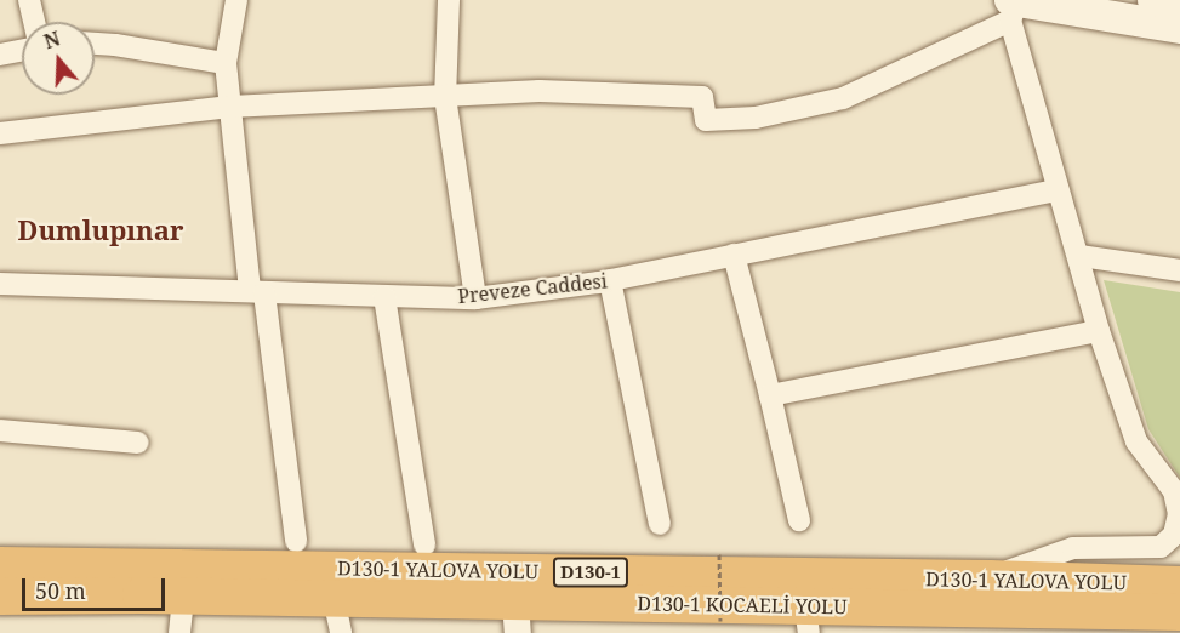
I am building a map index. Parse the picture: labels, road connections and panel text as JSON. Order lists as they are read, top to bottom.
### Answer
{
  "streets": {
    "highway": ["D130-1 YALOVA YOLU", "D130-1", "D130-1 KOCAELİ YOLU"],
    "street": ["Preveze Caddesi"]
  },
  "districts": ["Dumlupınar"],
  "scale_bar": "50 m",
  "north": "top"
}
